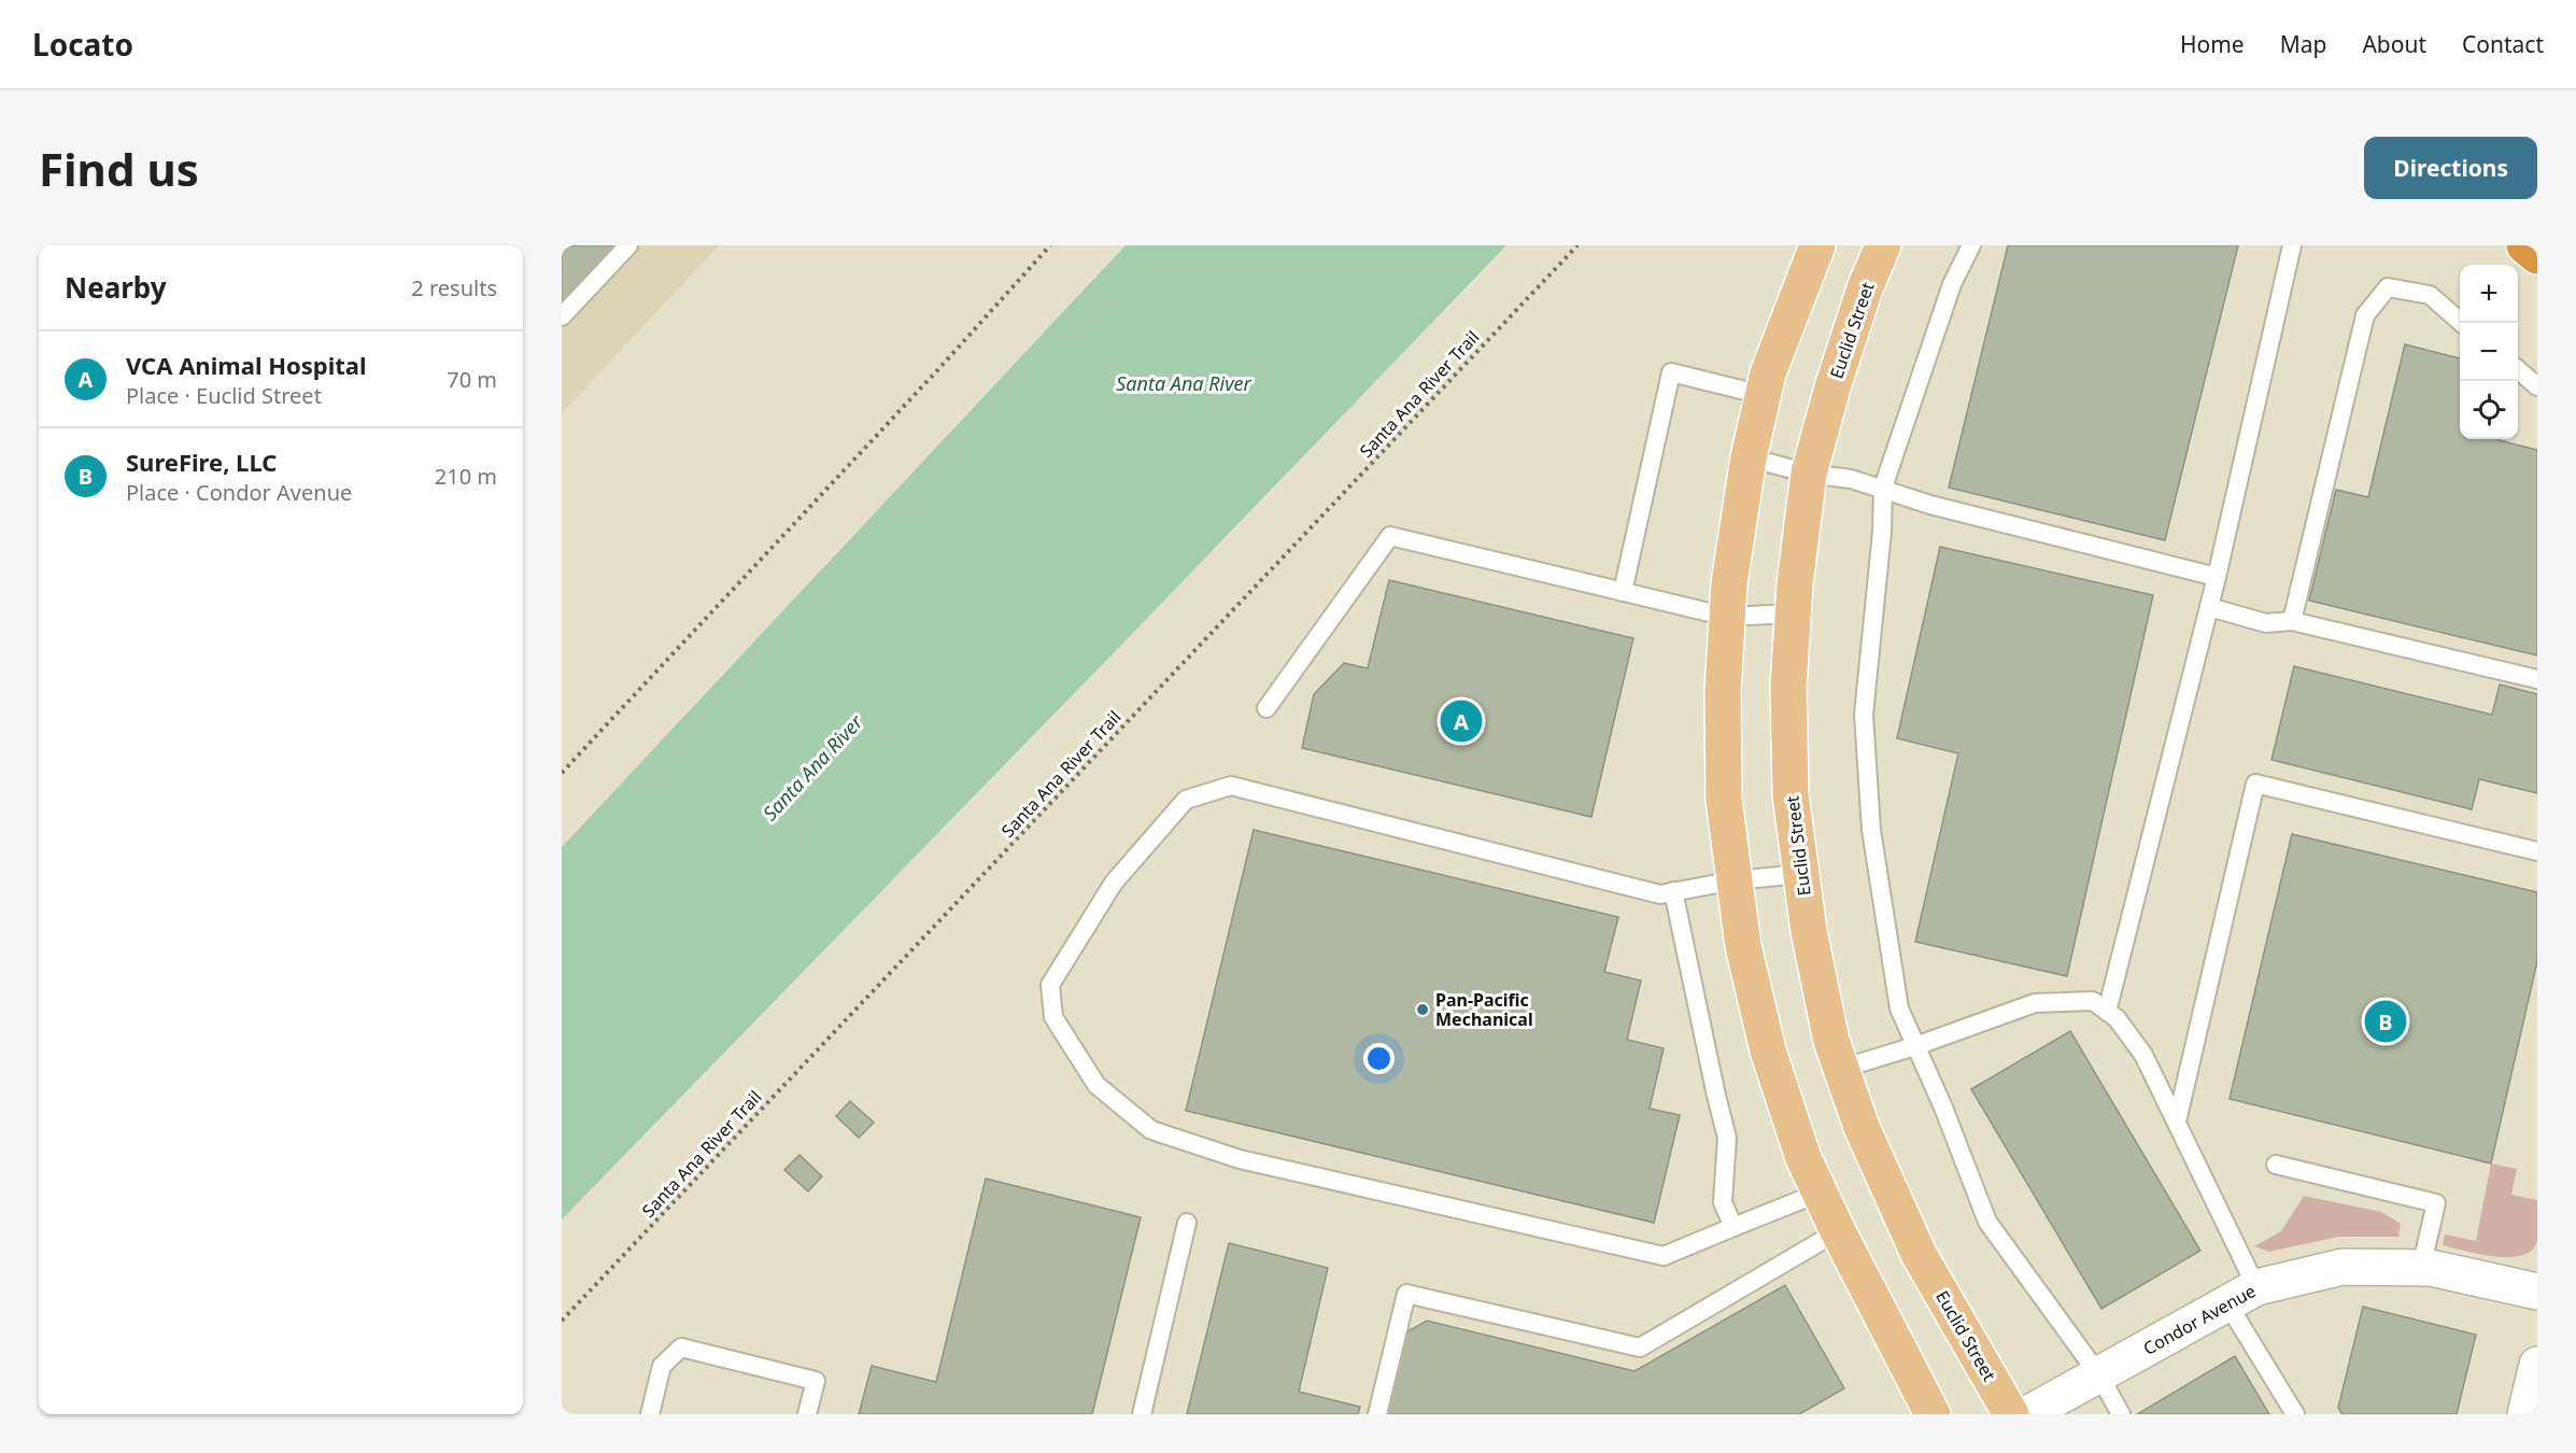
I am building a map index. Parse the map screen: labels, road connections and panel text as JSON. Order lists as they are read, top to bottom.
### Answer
{
  "streets": {
    "main road": ["Euclid Street"],
    "street": ["Condor Avenue"],
    "path": ["Santa Ana River Trail"]
  },
  "water": ["Santa Ana River"],
  "places": ["Pan-Pacific Mechanical"],
  "page": {
    "header": "Locato",
    "nav": [
      "Home",
      "Map",
      "About",
      "Contact"
    ],
    "buttons": "Directions",
    "title": "Find us",
    "heading": ["Nearby", "2 results"],
    "map_buttons": ["+", "−"],
    "list": [
      {
        "mark": "A",
        "name": "VCA Animal Hospital",
        "note": "Place · Euclid Street",
        "value": "70 m"
      },
      {
        "mark": "B",
        "name": "SureFire, LLC",
        "note": "Place · Condor Avenue",
        "value": "210 m"
      }
    ],
    "pins": ["A", "B"]
  }
}
